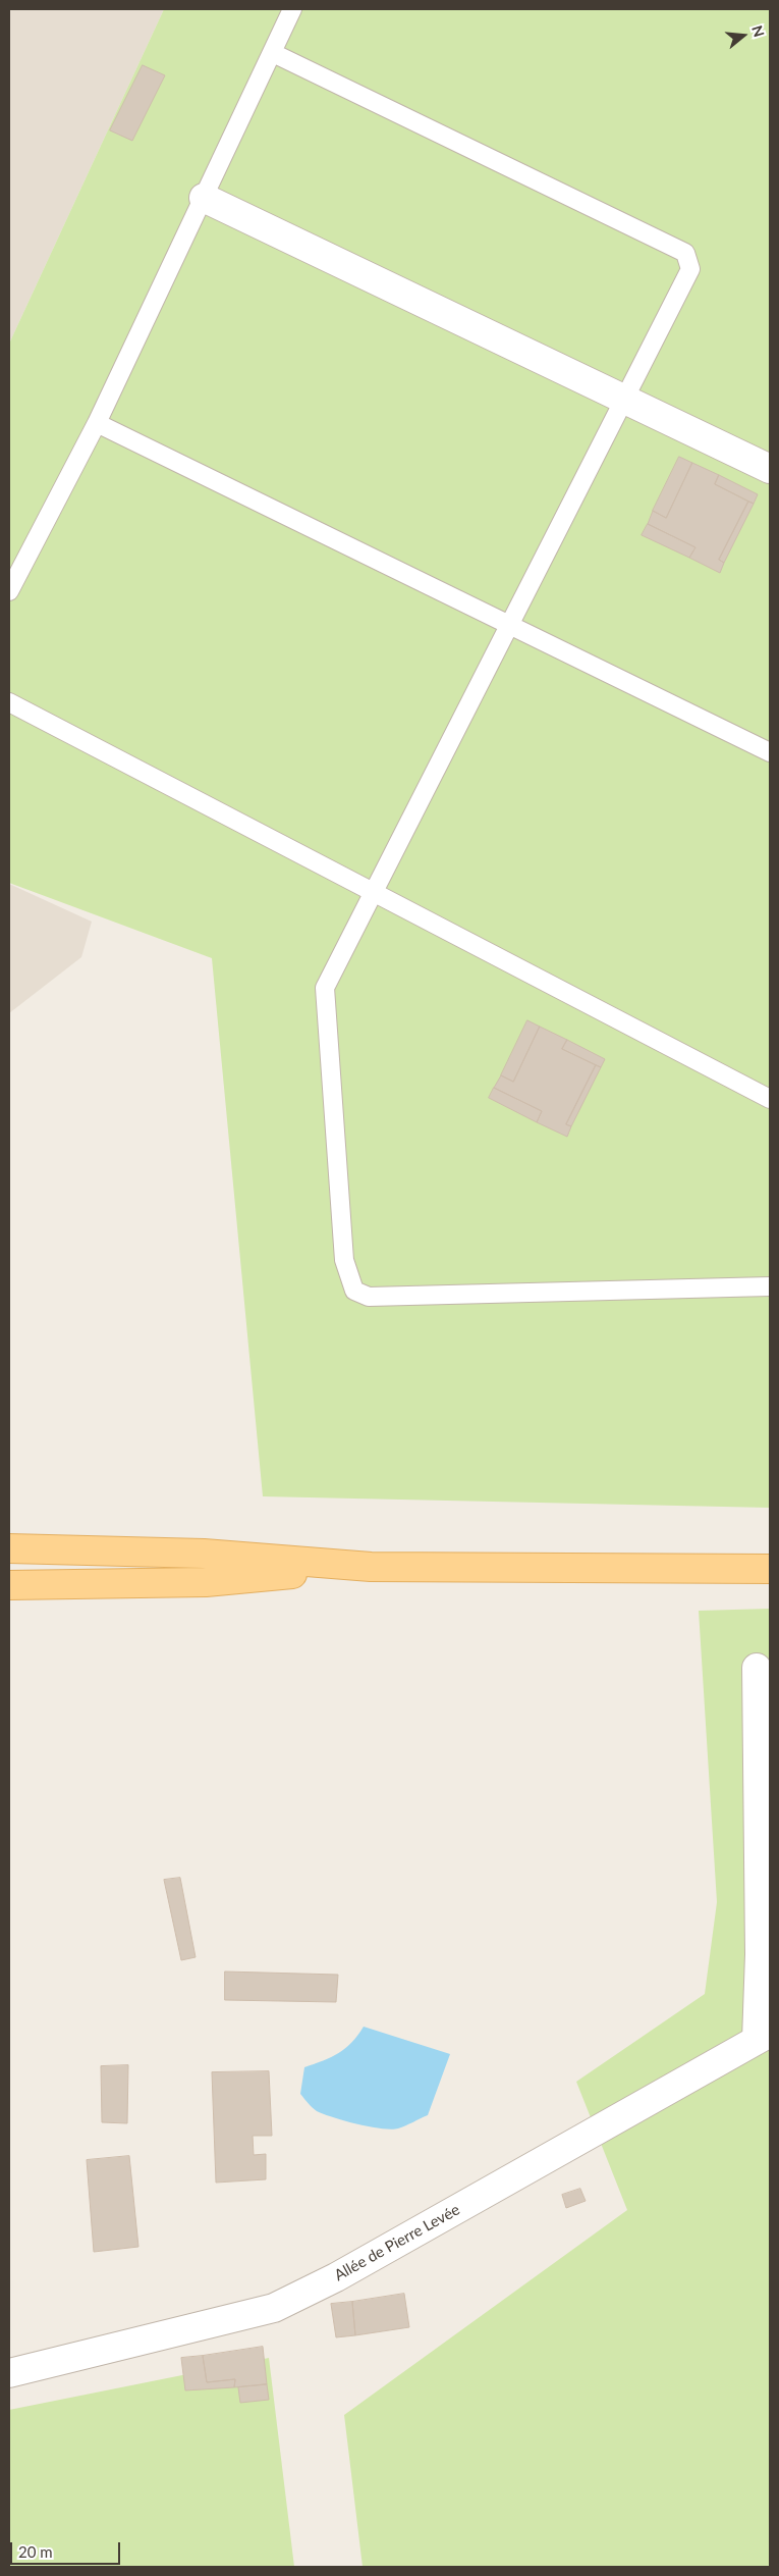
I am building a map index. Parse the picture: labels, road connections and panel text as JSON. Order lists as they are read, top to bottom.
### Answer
{
  "streets": {
    "street": ["Allée de Pierre Levée"]
  },
  "scale_bar": "20 m",
  "north": "right"
}
